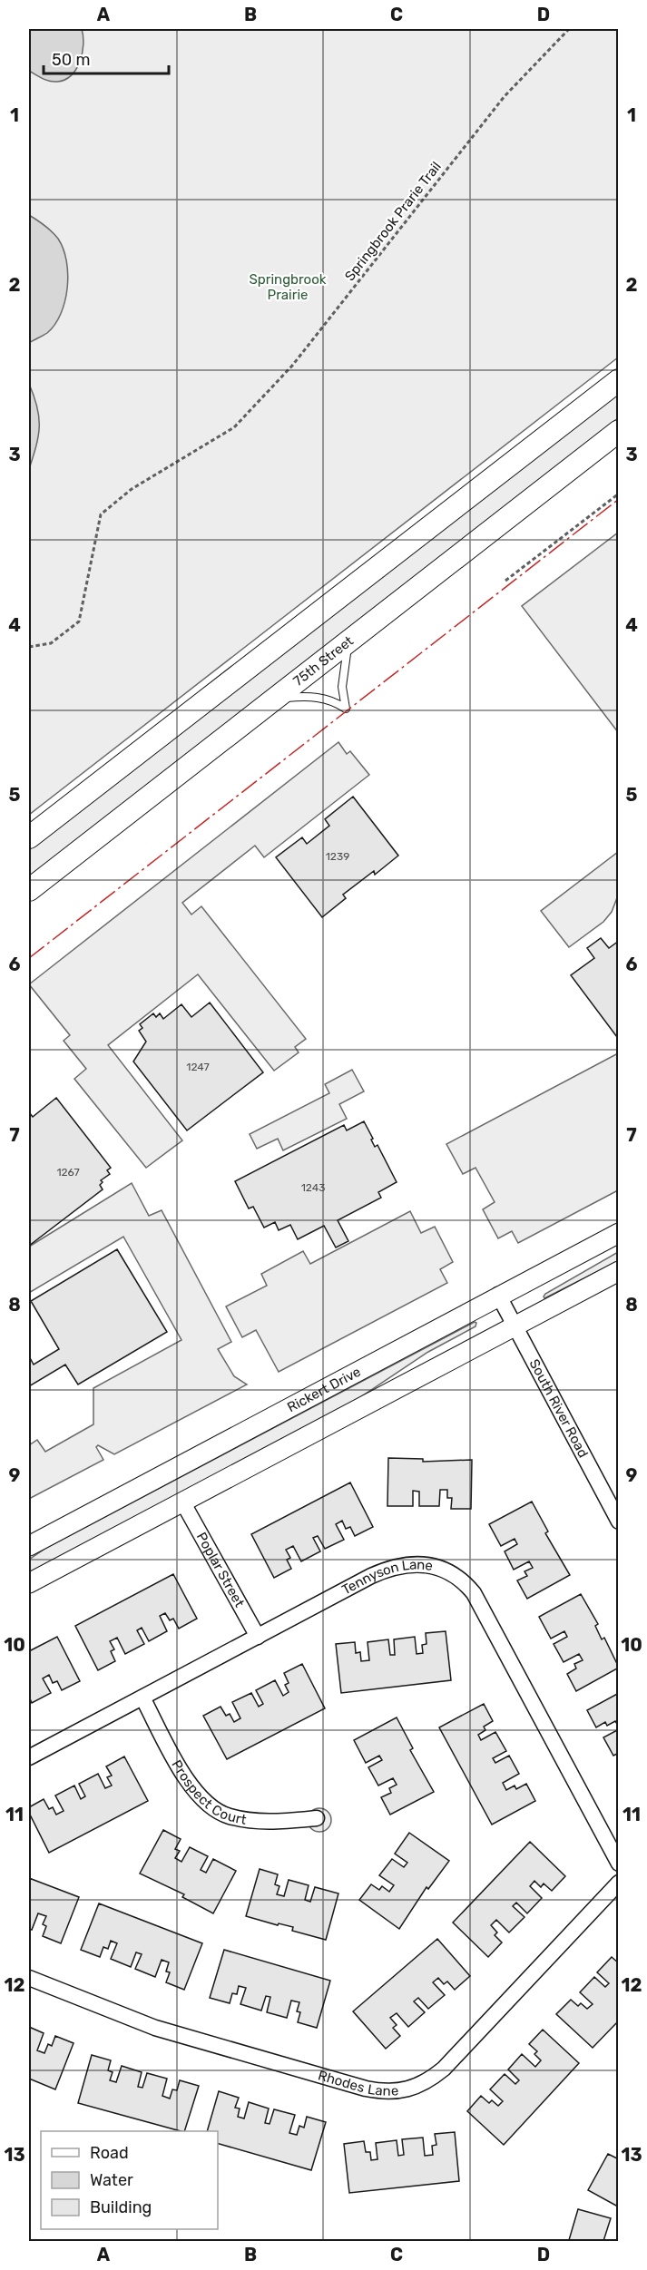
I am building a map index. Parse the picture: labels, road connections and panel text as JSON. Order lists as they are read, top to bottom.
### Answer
{
  "streets": {
    "main road": ["75th Street"],
    "street": [
      "Rickert Drive",
      "South River Road",
      "Poplar Street",
      "Tennyson Lane",
      "Prospect Court",
      "Rhodes Lane"
    ],
    "path": ["Springbrook Prarie Trail"]
  },
  "crossings": [
    ["Rickert Drive", "South River Road"],
    ["Poplar Street", "Tennyson Lane"],
    ["Tennyson Lane", "Prospect Court"]
  ],
  "parks": ["Springbrook Prairie"],
  "house_numbers": [
    "1239",
    "1247",
    "1267",
    "1243"
  ],
  "legend": ["Road", "Water", "Building"],
  "scale_bar": "50 m",
  "grid": {
    "columns": [
      "A",
      "B",
      "C",
      "D"
    ],
    "rows": [
      "1",
      "2",
      "3",
      "4",
      "5",
      "6",
      "7",
      "8",
      "9",
      "10",
      "11",
      "12",
      "13"
    ]
  }
}
